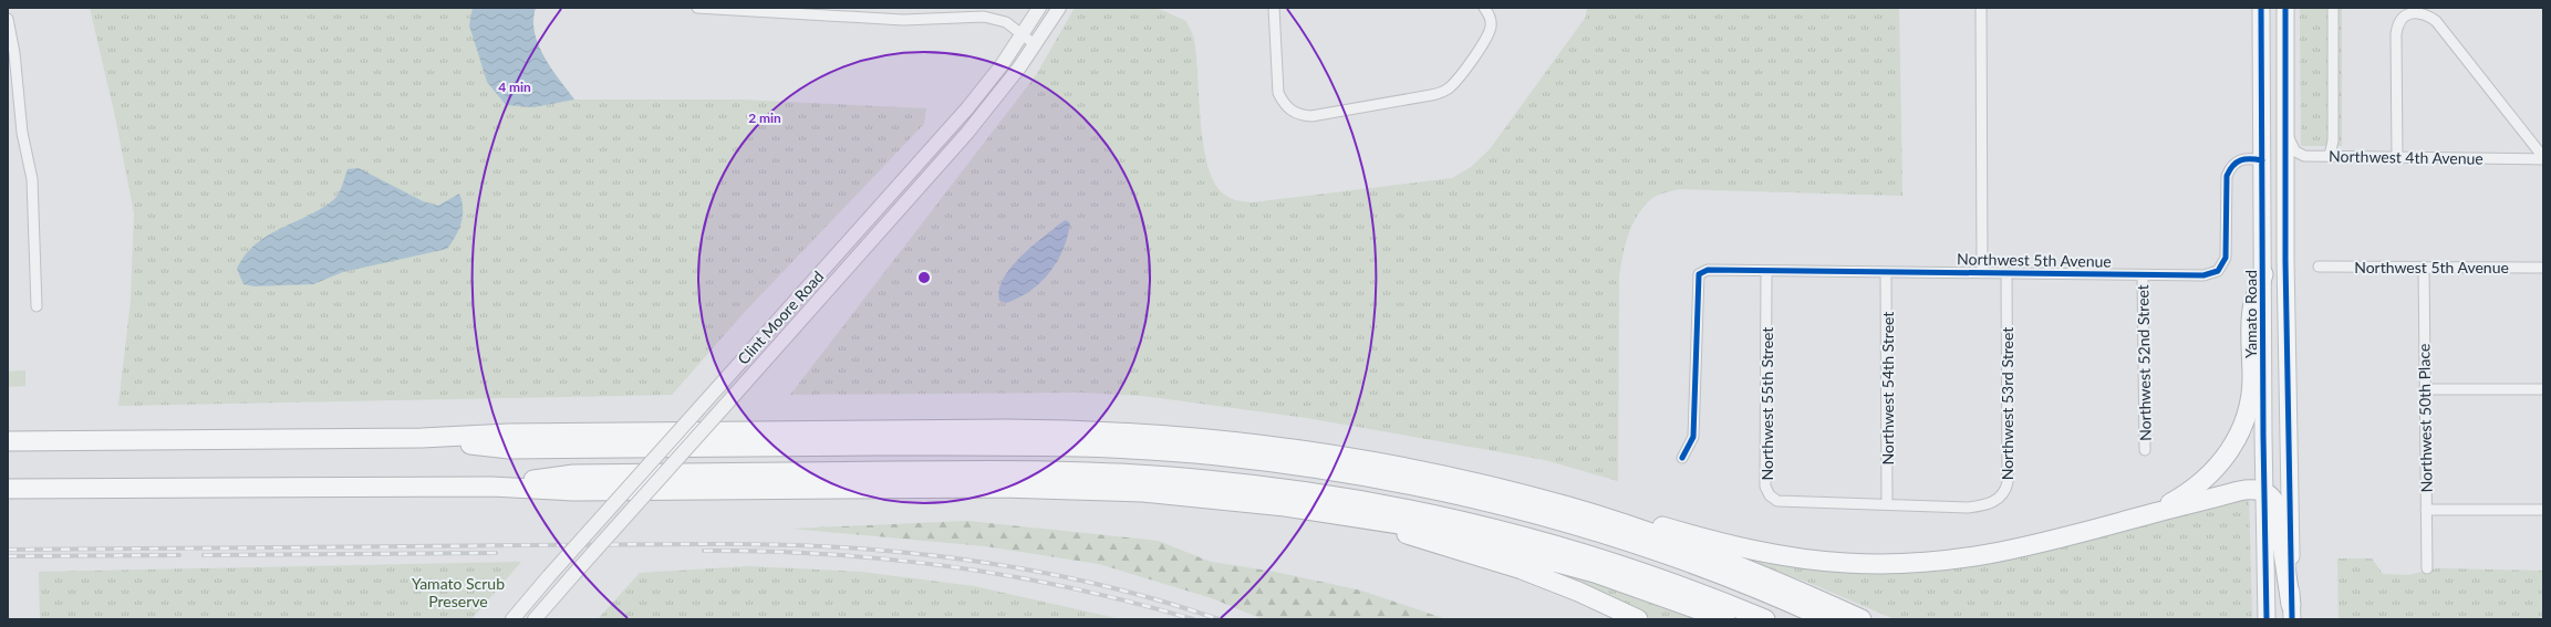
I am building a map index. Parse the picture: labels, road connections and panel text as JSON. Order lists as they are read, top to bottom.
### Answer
{
  "streets": {
    "main road": ["Yamato Road"],
    "street": [
      "Northwest 4th Avenue",
      "Northwest 5th Avenue",
      "Clint Moore Road",
      "Northwest 52nd Street",
      "Northwest 54th Street",
      "Northwest 55th Street",
      "Northwest 53rd Street",
      "Northwest 50th Place"
    ]
  },
  "crossings": [
    ["Northwest 5th Avenue", "Yamato Road"],
    ["Northwest 5th Avenue", "Northwest 52nd Street"],
    ["Northwest 5th Avenue", "Northwest 54th Street"],
    ["Northwest 5th Avenue", "Northwest 55th Street"],
    ["Northwest 5th Avenue", "Northwest 53rd Street"],
    ["Northwest 5th Avenue", "Northwest 50th Place"],
    ["Northwest 54th Street", "Northwest 55th Street"],
    ["Northwest 54th Street", "Northwest 53rd Street"],
    ["Northwest 55th Street", "Northwest 53rd Street"]
  ],
  "parks": ["Yamato Scrub Preserve"],
  "rings": ["4 min", "2 min"]
}
